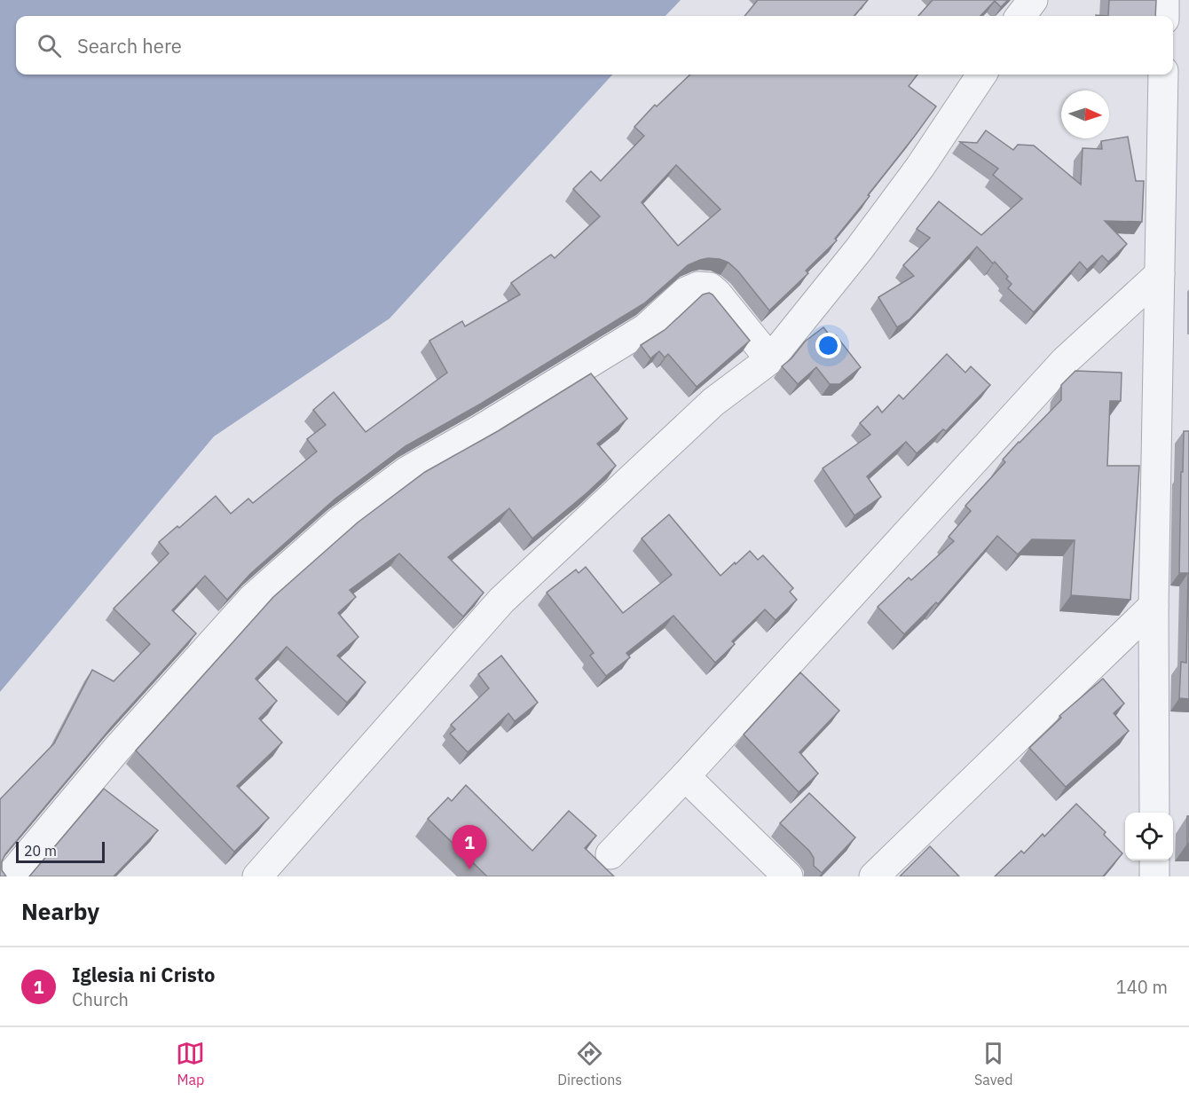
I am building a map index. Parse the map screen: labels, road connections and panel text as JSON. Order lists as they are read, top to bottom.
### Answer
{
  "scale_bar": "20 m",
  "north": "right",
  "page": {
    "search": "Search here",
    "pins": "1",
    "scale": "20 m",
    "heading": "Nearby",
    "list": [
      {
        "mark": "1",
        "name": "Iglesia ni Cristo",
        "note": "Church",
        "value": "140 m"
      }
    ],
    "nav": ["Map", "Directions", "Saved"]
  }
}
